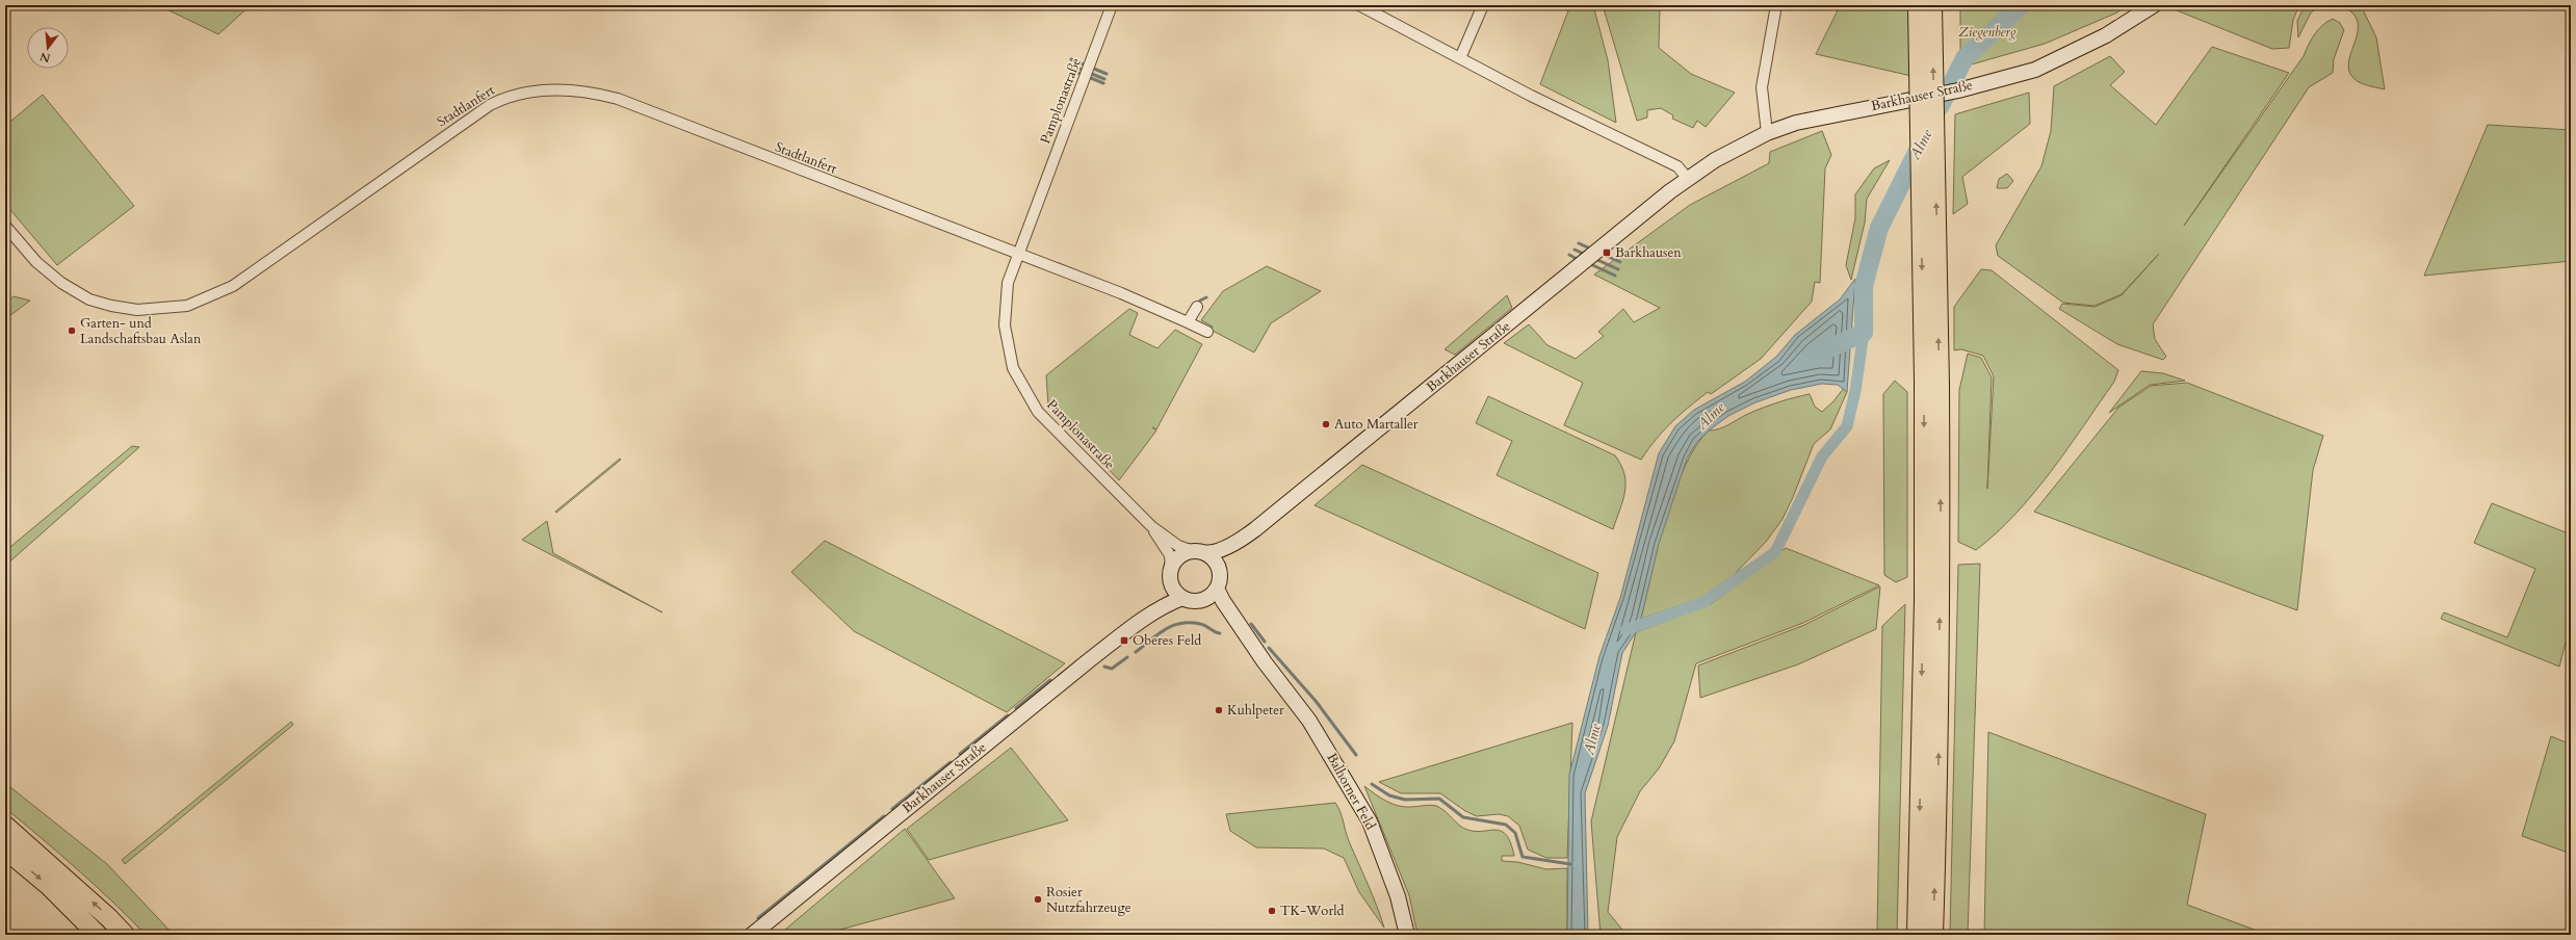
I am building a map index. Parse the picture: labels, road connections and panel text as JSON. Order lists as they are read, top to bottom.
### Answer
{
  "streets": {
    "street": [
      "Barkhauser Straße",
      "Pamplonastraße",
      "Stadtlanfert",
      "Balhorner Feld"
    ]
  },
  "crossings": [
    ["Barkhauser Straße", "Balhorner Feld"],
    ["Pamplonastraße", "Stadtlanfert"]
  ],
  "water": ["Alme"],
  "parks": ["Ziegenberg"],
  "places": {
    "transit": ["Barkhausen", "Oberes Feld"],
    "other": [
      "Garten- und Landschaftsbau Aslan",
      "Auto Martaller",
      "Kuhlpeter",
      "Rosier Nutzfahrzeuge",
      "TK-World"
    ]
  },
  "north": "bottom"
}
